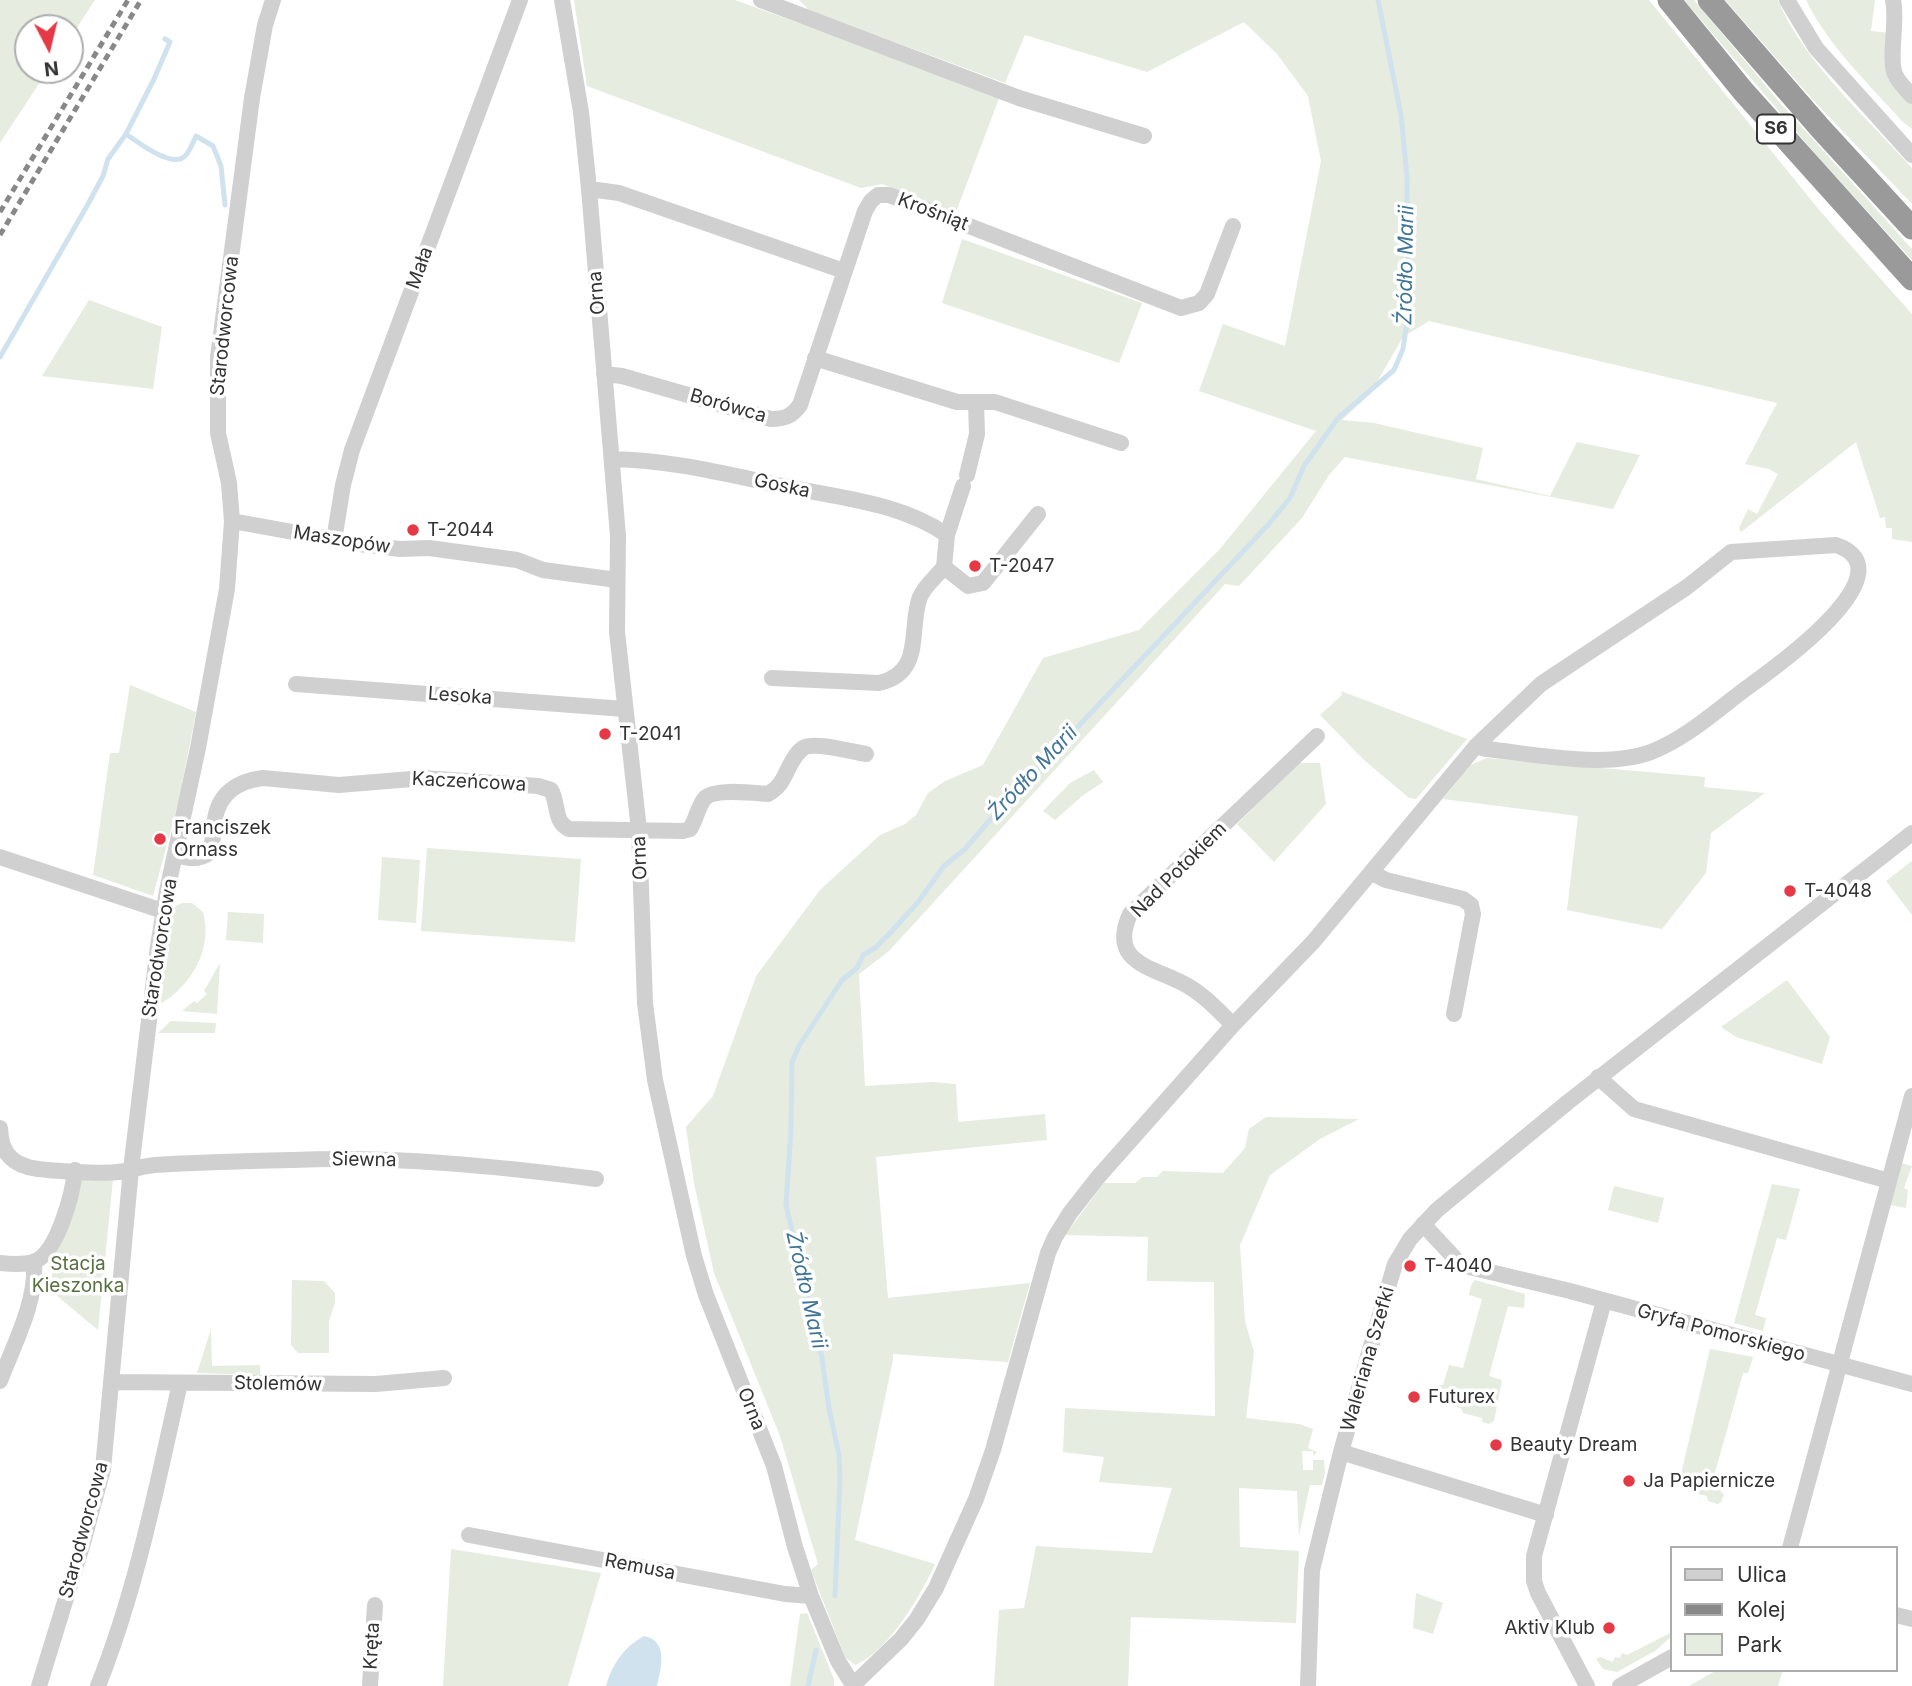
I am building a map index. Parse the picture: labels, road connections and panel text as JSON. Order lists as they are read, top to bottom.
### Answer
{
  "streets": {
    "highway": ["S6"],
    "street": [
      "Krośniąt",
      "Mała",
      "Orna",
      "Starodworcowa",
      "Borówca",
      "Goska",
      "Maszopów",
      "Lesoka",
      "Kaczeńcowa",
      "Nad Potokiem",
      "Siewna",
      "Gryfa Pomorskiego",
      "Waleriana Szefki",
      "Stolemów",
      "Remusa",
      "Kręta"
    ]
  },
  "crossings": [
    ["Krośniąt", "Borówca"],
    ["Mała", "Maszopów"],
    ["Orna", "Borówca"],
    ["Orna", "Goska"],
    ["Orna", "Maszopów"],
    ["Orna", "Lesoka"],
    ["Orna", "Kaczeńcowa"],
    ["Orna", "Remusa"],
    ["Starodworcowa", "Maszopów"],
    ["Starodworcowa", "Kaczeńcowa"],
    ["Starodworcowa", "Siewna"],
    ["Starodworcowa", "Stolemów"],
    ["Gryfa Pomorskiego", "Waleriana Szefki"]
  ],
  "water": ["Źródło Marii"],
  "parks": ["Stacja Kieszonka"],
  "places": [
    "T-2044",
    "T-2047",
    "T-2041",
    "Franciszek Ornass",
    "T-4048",
    "T-4040",
    "Futurex",
    "Beauty Dream",
    "Ja Papiernicze",
    "Aktiv Klub"
  ],
  "legend": ["Ulica", "Kolej", "Park"],
  "north": "bottom"
}
